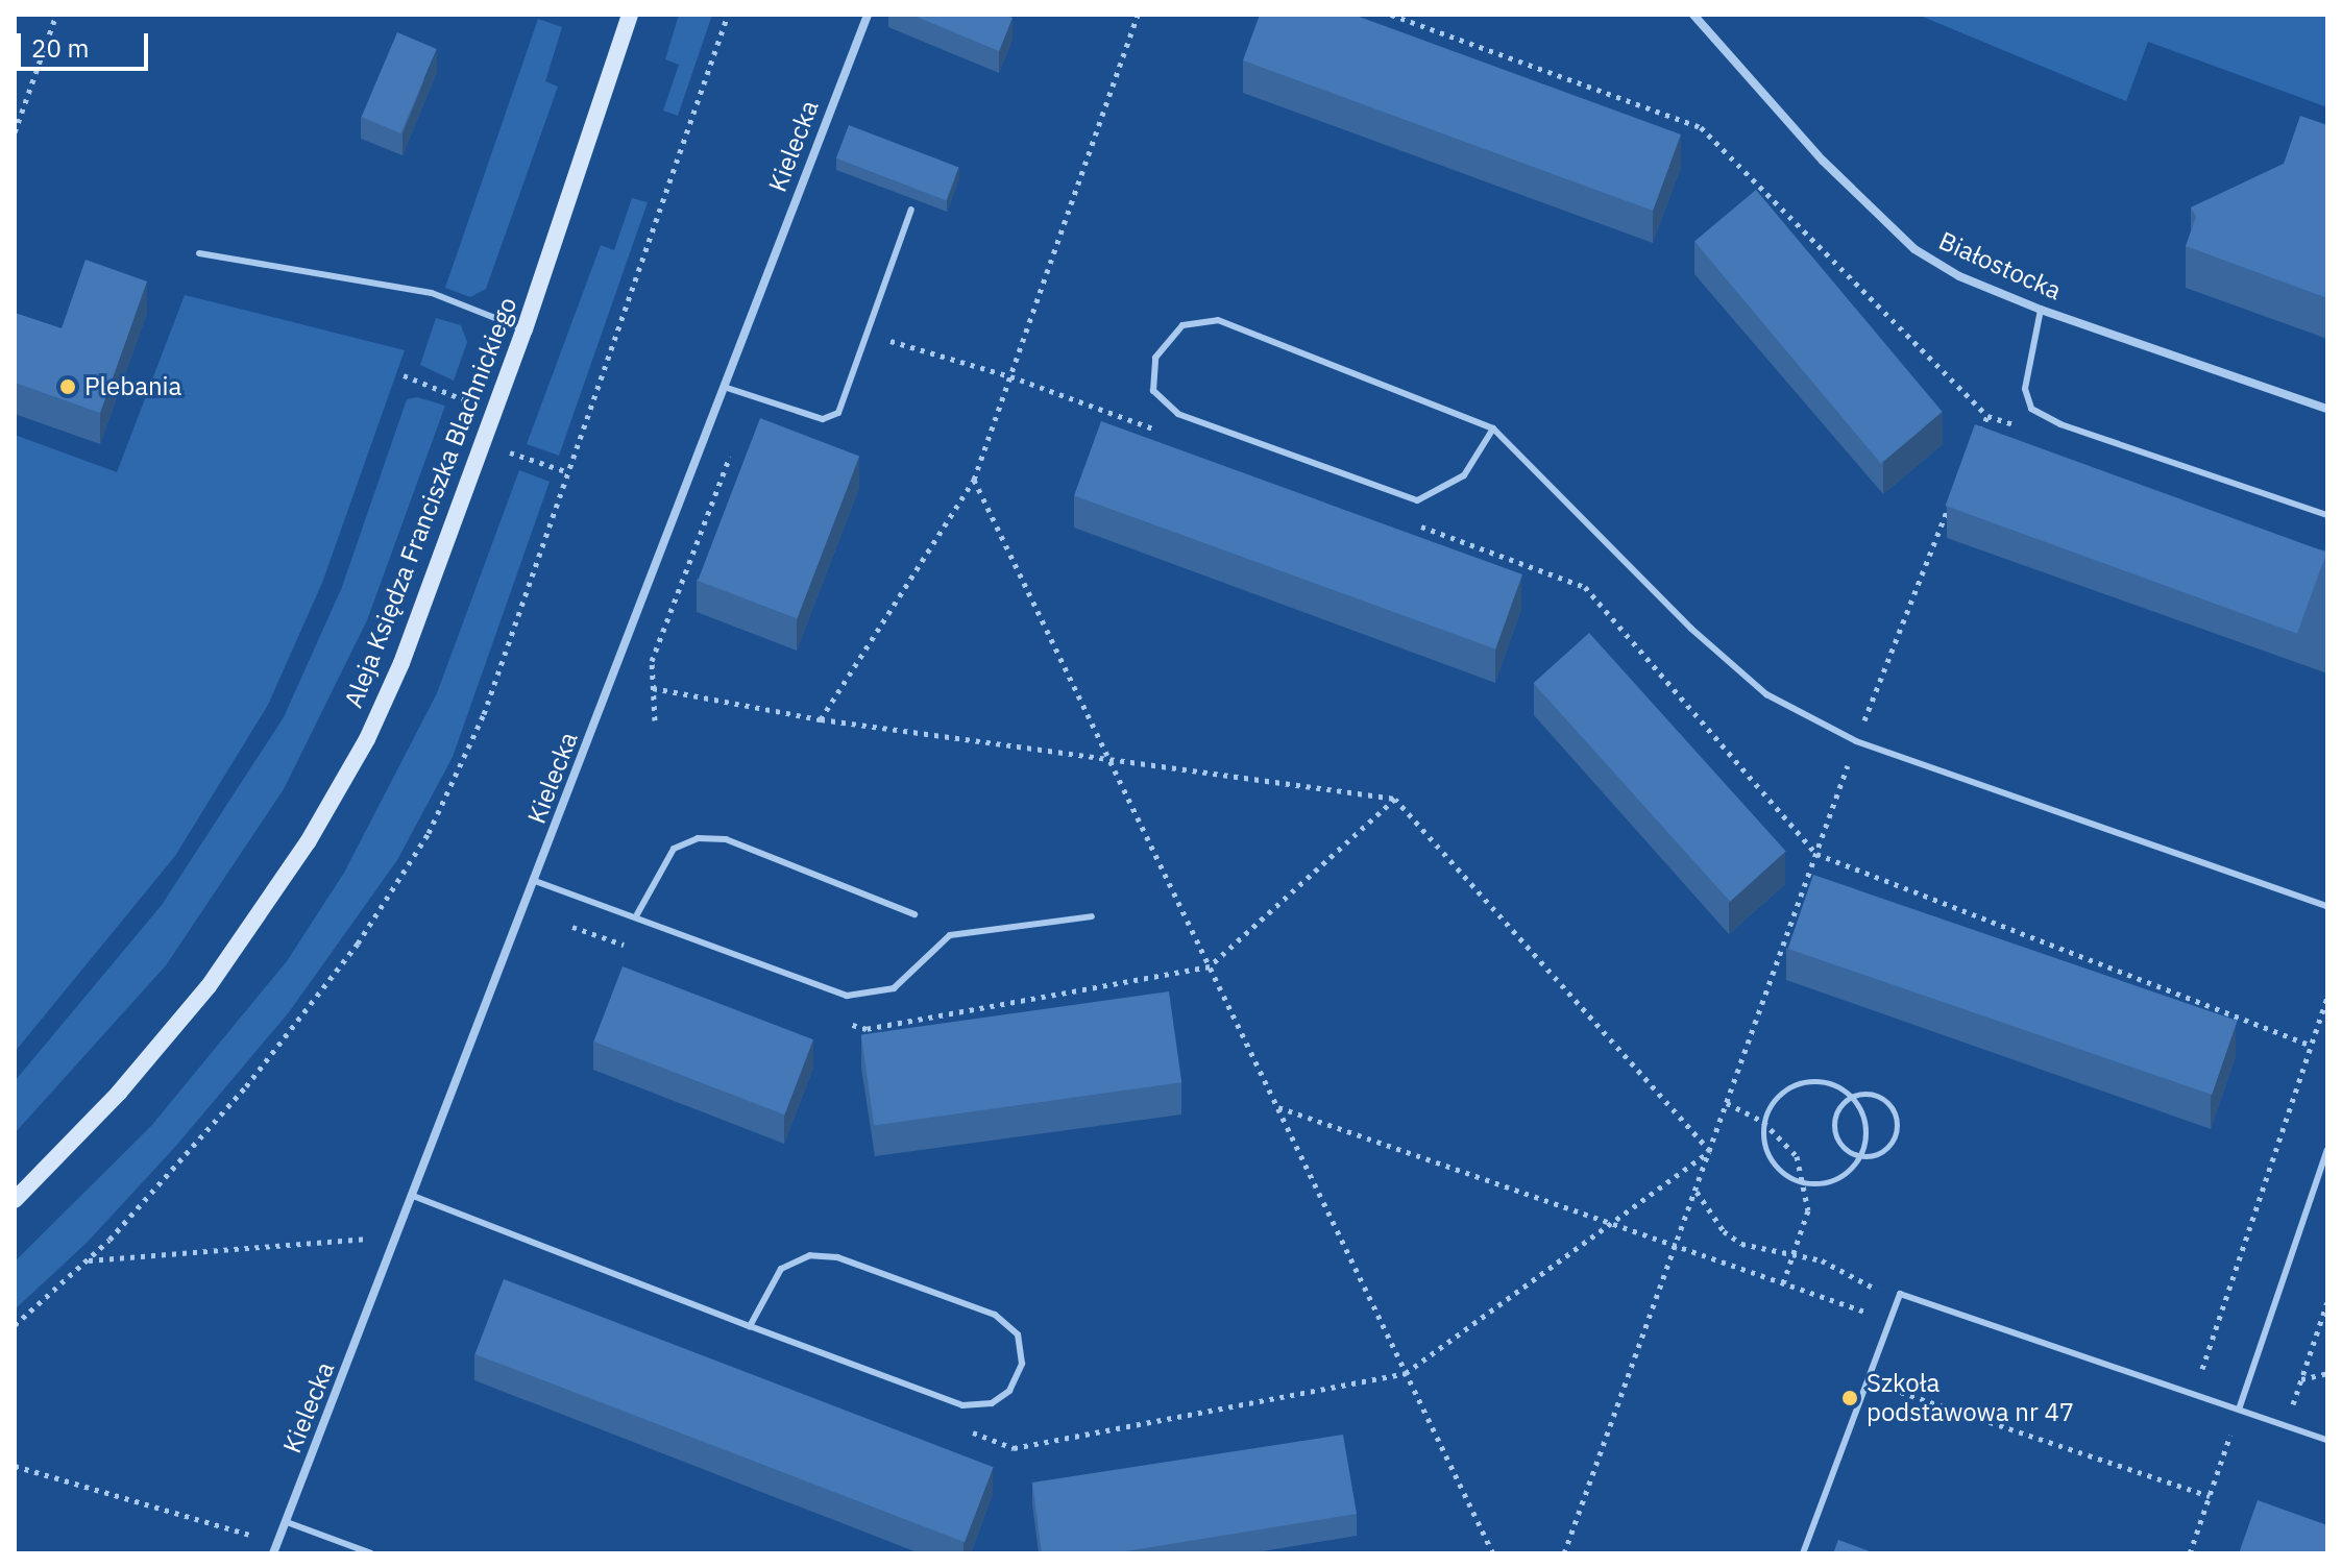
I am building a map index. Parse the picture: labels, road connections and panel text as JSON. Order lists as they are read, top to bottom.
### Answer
{
  "streets": {
    "street": ["Kielecka", "Białostocka", "Aleja Księdza Franciszka Blachnickiego"]
  },
  "places": ["Plebania", "Szkoła podstawowa nr 47"],
  "scale_bar": "20 m"
}
